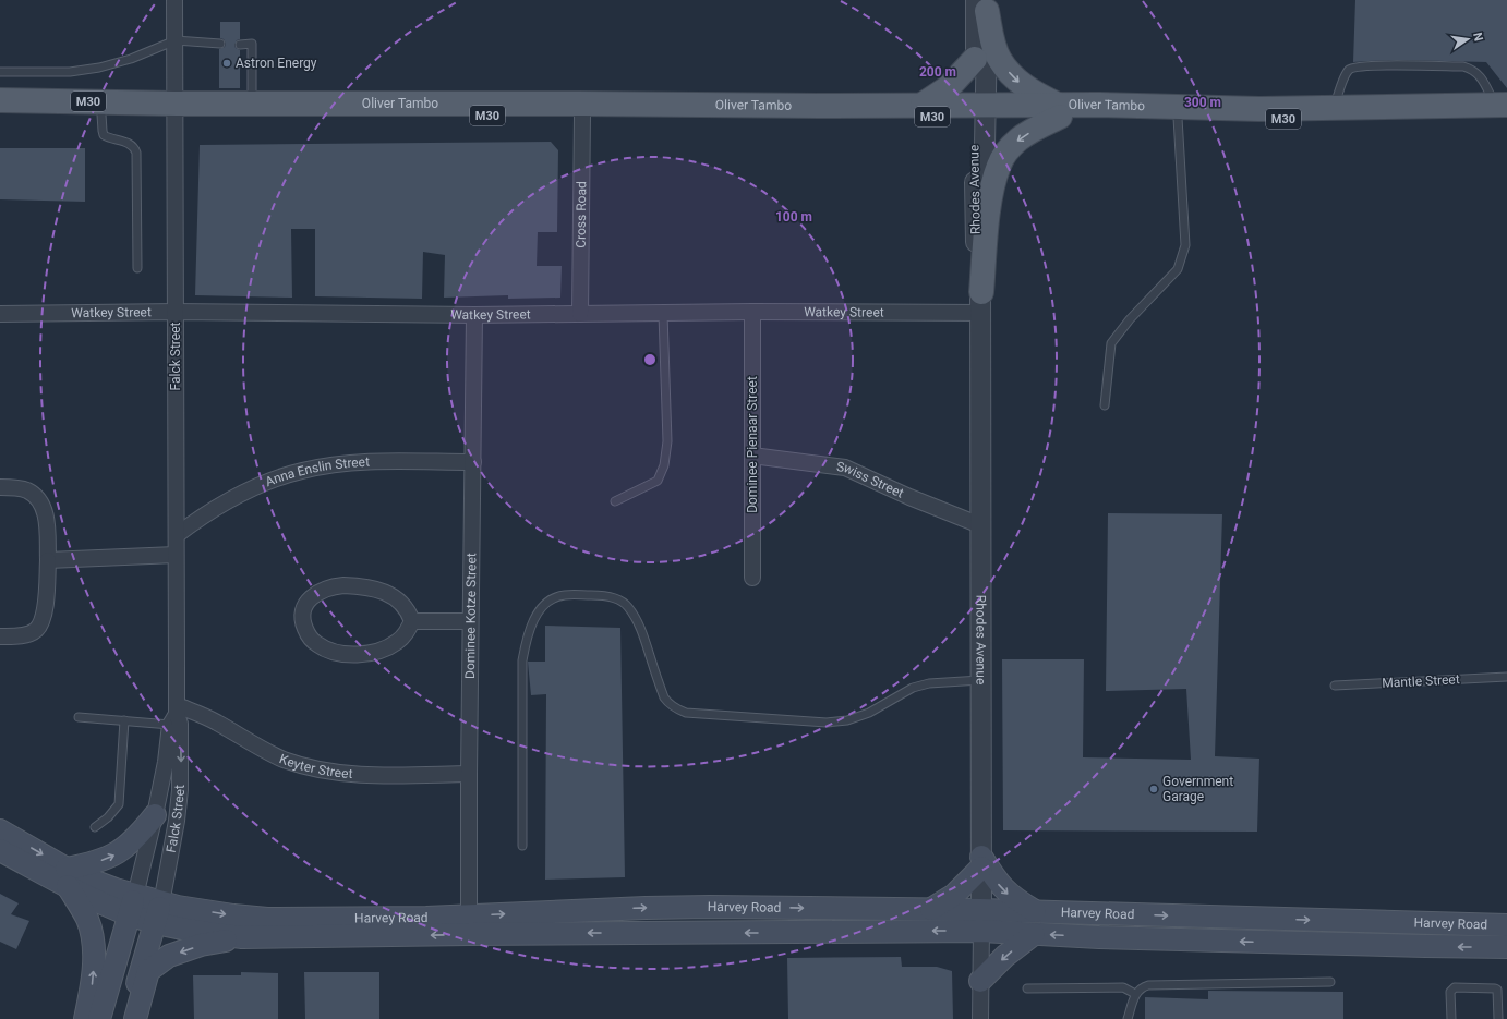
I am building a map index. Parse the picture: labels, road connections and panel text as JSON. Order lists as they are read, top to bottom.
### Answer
{
  "streets": {
    "main road": ["M30", "Oliver Tambo", "Harvey Road"],
    "street": [
      "Rhodes Avenue",
      "Cross Road",
      "Watkey Street",
      "Falck Street",
      "Dominee Pienaar Street",
      "Anna Enslin Street",
      "Swiss Street",
      "Dominee Kotze Street",
      "Keyter Street"
    ],
    "lane": ["Mantle Street"]
  },
  "crossings": [
    ["Oliver Tambo", "Rhodes Avenue"],
    ["Oliver Tambo", "Cross Road"],
    ["Oliver Tambo", "Falck Street"],
    ["Rhodes Avenue", "Watkey Street"],
    ["Rhodes Avenue", "Swiss Street"],
    ["Rhodes Avenue", "Harvey Road"],
    ["Cross Road", "Watkey Street"],
    ["Watkey Street", "Falck Street"],
    ["Watkey Street", "Dominee Pienaar Street"],
    ["Watkey Street", "Dominee Kotze Street"],
    ["Falck Street", "Anna Enslin Street"],
    ["Falck Street", "Keyter Street"],
    ["Falck Street", "Harvey Road"],
    ["Dominee Pienaar Street", "Swiss Street"],
    ["Anna Enslin Street", "Dominee Kotze Street"],
    ["Dominee Kotze Street", "Keyter Street"],
    ["Dominee Kotze Street", "Harvey Road"]
  ],
  "places": ["Astron Energy", "Government Garage"],
  "north": "right",
  "rings": ["200 m", "300 m", "100 m"]
}
